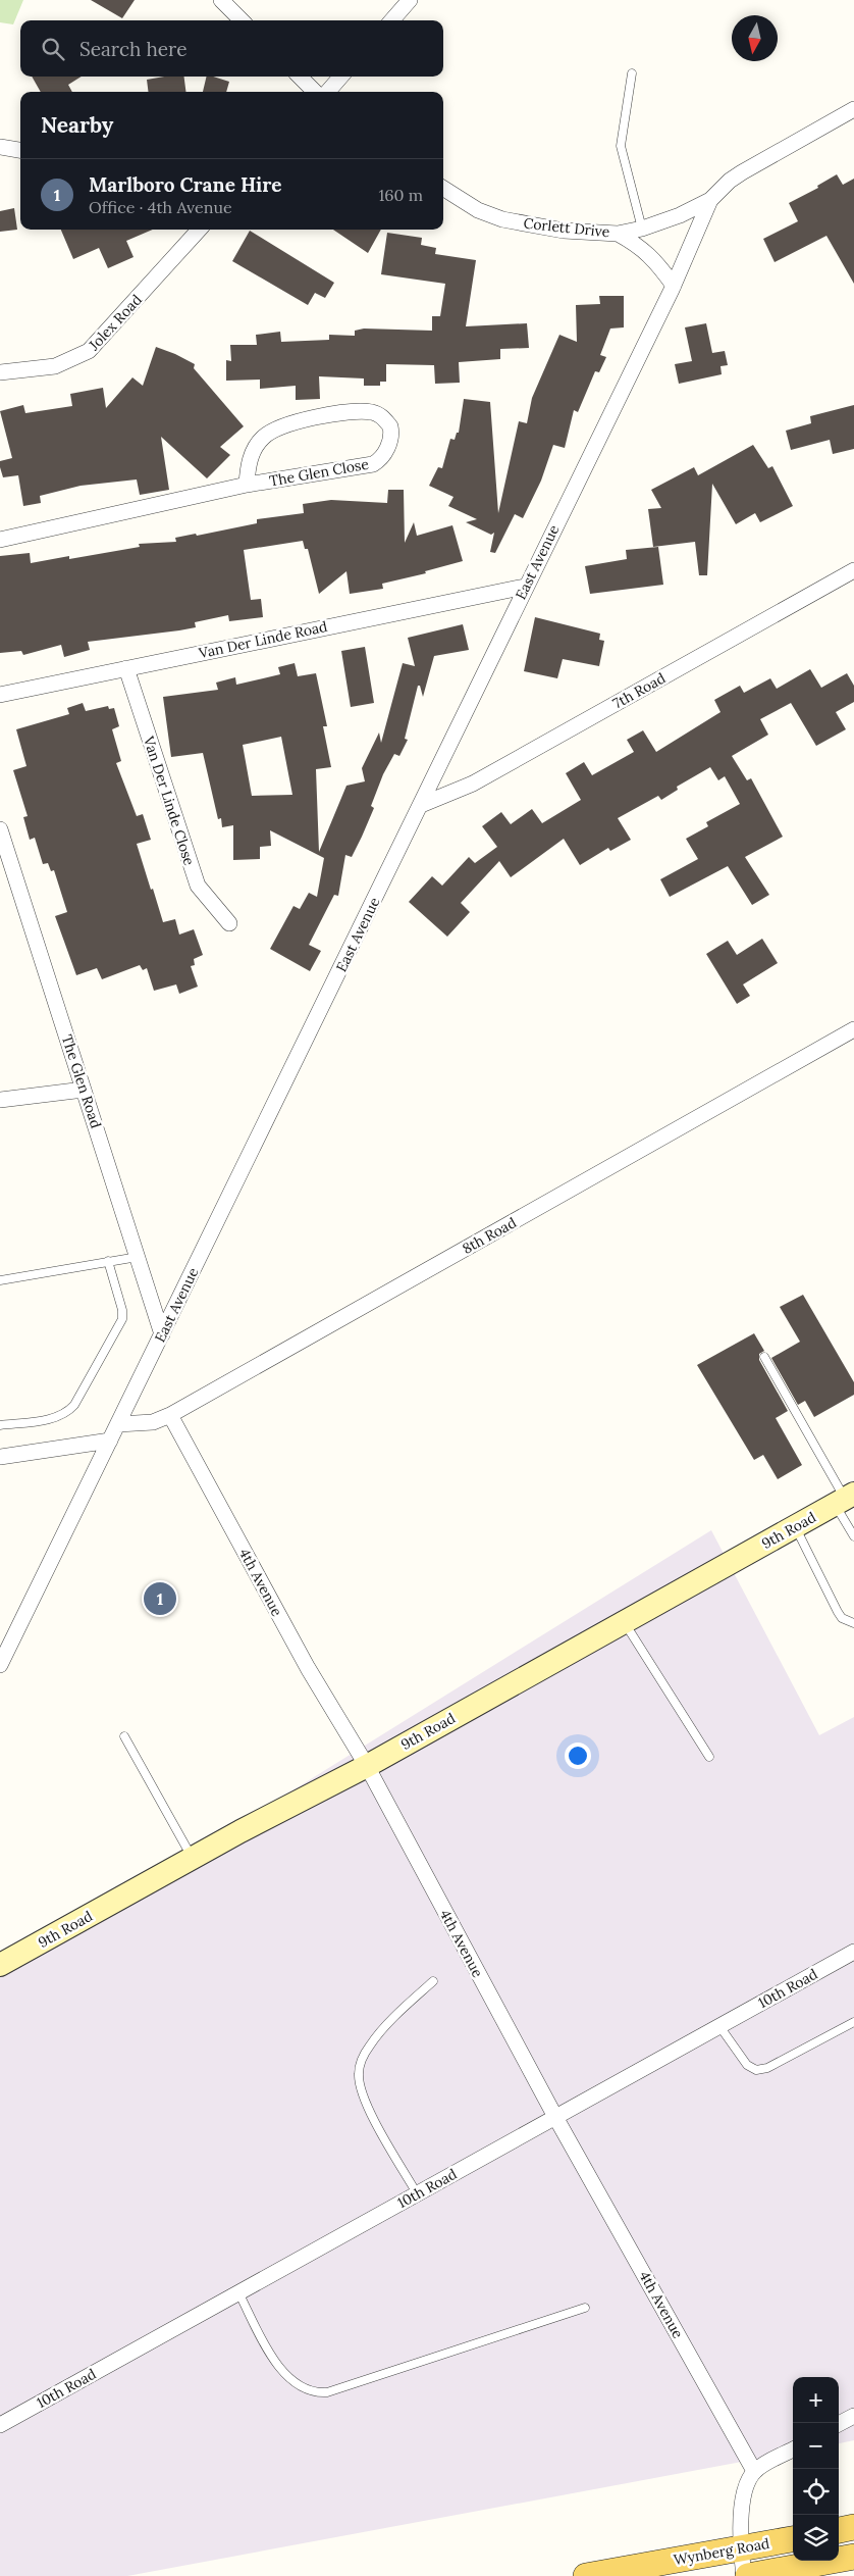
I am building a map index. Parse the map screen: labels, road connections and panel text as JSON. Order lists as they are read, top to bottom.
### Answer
{
  "streets": {
    "main road": ["9th Road", "Wynberg Road"],
    "street": [
      "Corlett Drive",
      "Jolex Road",
      "The Glen Close",
      "East Avenue",
      "Van Der Linde Road",
      "7th Road",
      "Van Der Linde Close",
      "The Glen Road",
      "8th Road",
      "4th Avenue",
      "10th Road"
    ]
  },
  "crossings": [
    ["Corlett Drive", "East Avenue"],
    ["East Avenue", "Van Der Linde Road"],
    ["East Avenue", "7th Road"],
    ["East Avenue", "The Glen Road"],
    ["East Avenue", "8th Road"],
    ["Van Der Linde Road", "Van Der Linde Close"],
    ["8th Road", "4th Avenue"],
    ["9th Road", "4th Avenue"],
    ["4th Avenue", "10th Road"]
  ],
  "north": "bottom",
  "page": {
    "search": "Search here",
    "heading": "Nearby",
    "list": [
      {
        "mark": "1",
        "name": "Marlboro Crane Hire",
        "note": "Office · 4th Avenue",
        "value": "160 m"
      }
    ],
    "pins": "1",
    "map_buttons": ["+", "−"]
  }
}
